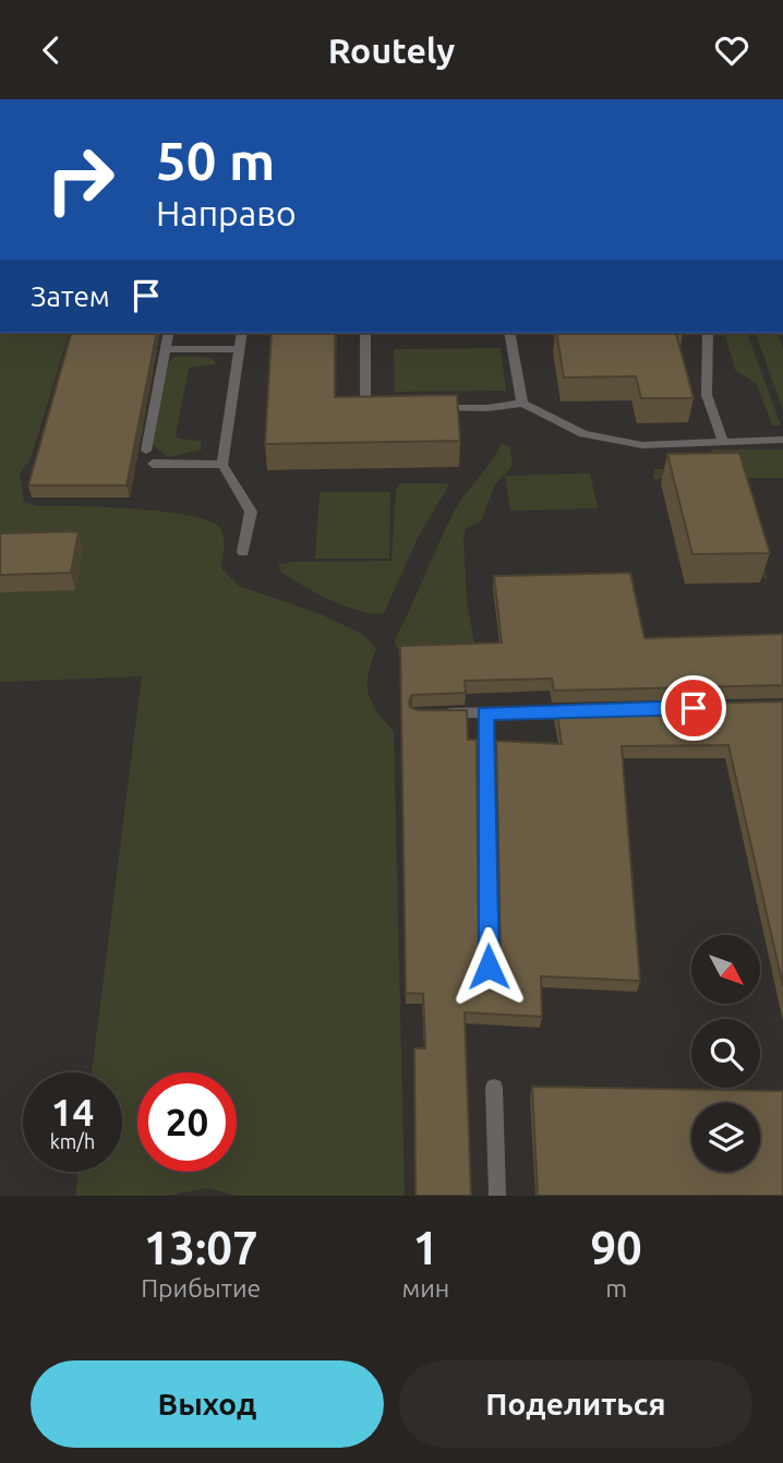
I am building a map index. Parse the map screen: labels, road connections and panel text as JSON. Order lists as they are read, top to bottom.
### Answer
{
  "north": "bottom right",
  "page": {
    "header": "Routely",
    "turn": ["50 m", "Направо"],
    "then": "Затем",
    "speed": "14 km/h",
    "limit": "20",
    "eta": [
      "13:07",
      "Прибытие",
      "1",
      "мин",
      "90",
      "m"
    ],
    "buttons": ["Выход", "Поделиться"]
  }
}
